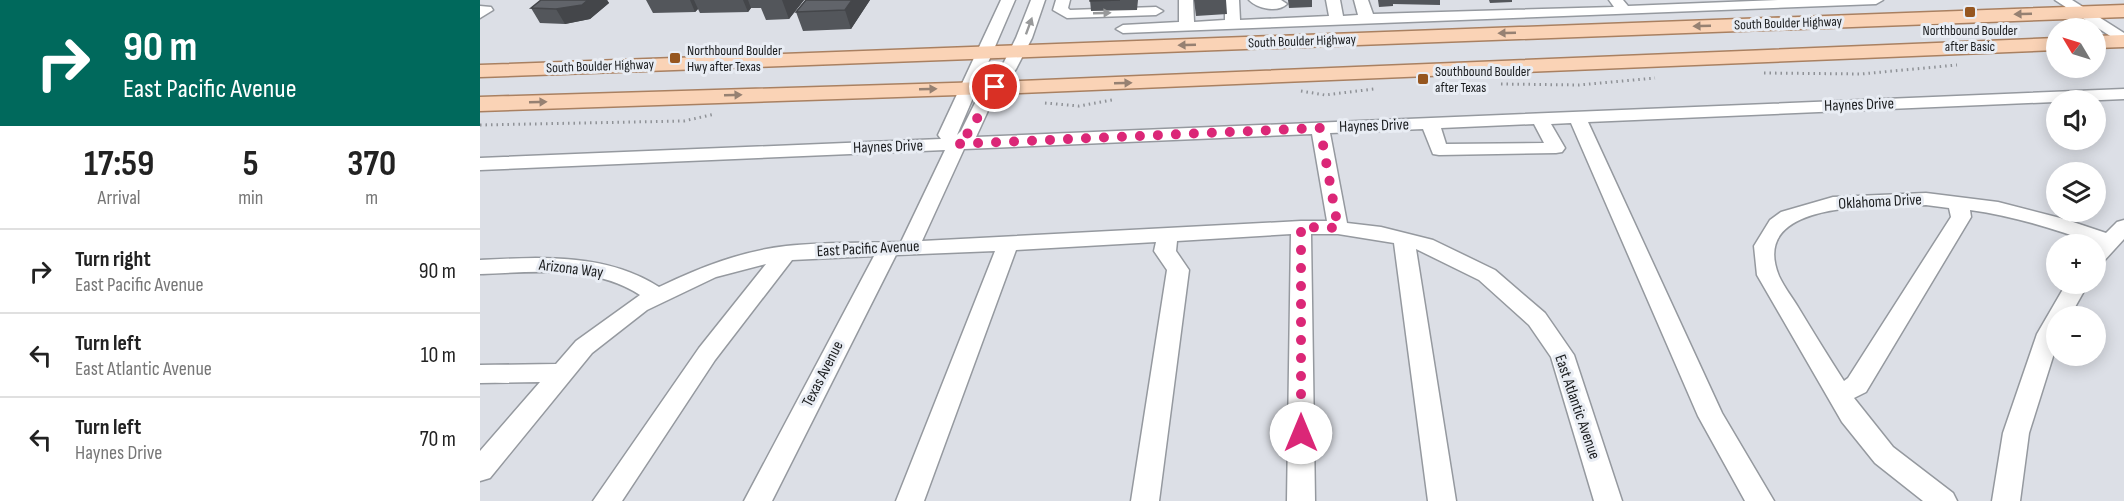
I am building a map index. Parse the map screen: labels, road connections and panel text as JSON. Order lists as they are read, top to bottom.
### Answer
{
  "streets": {
    "main road": ["South Boulder Highway"],
    "street": [
      "Haynes Drive",
      "Oklahoma Drive",
      "East Pacific Avenue",
      "Arizona Way",
      "Texas Avenue",
      "East Atlantic Avenue"
    ]
  },
  "crossings": [
    ["South Boulder Highway", "Texas Avenue"],
    ["Haynes Drive", "Texas Avenue"],
    ["East Pacific Avenue", "Arizona Way"],
    ["East Pacific Avenue", "Texas Avenue"],
    ["East Pacific Avenue", "East Atlantic Avenue"]
  ],
  "places": {
    "transit": ["Northbound Boulder after Basic", "Northbound Boulder Hwy after Texas", "Southbound Boulder after Texas"]
  },
  "north": "top left",
  "page": {
    "turn": ["90 m", "East Pacific Avenue"],
    "map_buttons": ["+", "−"],
    "eta": [
      "17:59",
      "Arrival",
      "5",
      "min",
      "370",
      "m"
    ],
    "list": [
      {
        "name": "Turn right",
        "note": "East Pacific Avenue",
        "value": "90 m"
      },
      {
        "name": "Turn left",
        "note": "East Atlantic Avenue",
        "value": "10 m"
      },
      {
        "name": "Turn left",
        "note": "Haynes Drive",
        "value": "70 m"
      }
    ]
  }
}
